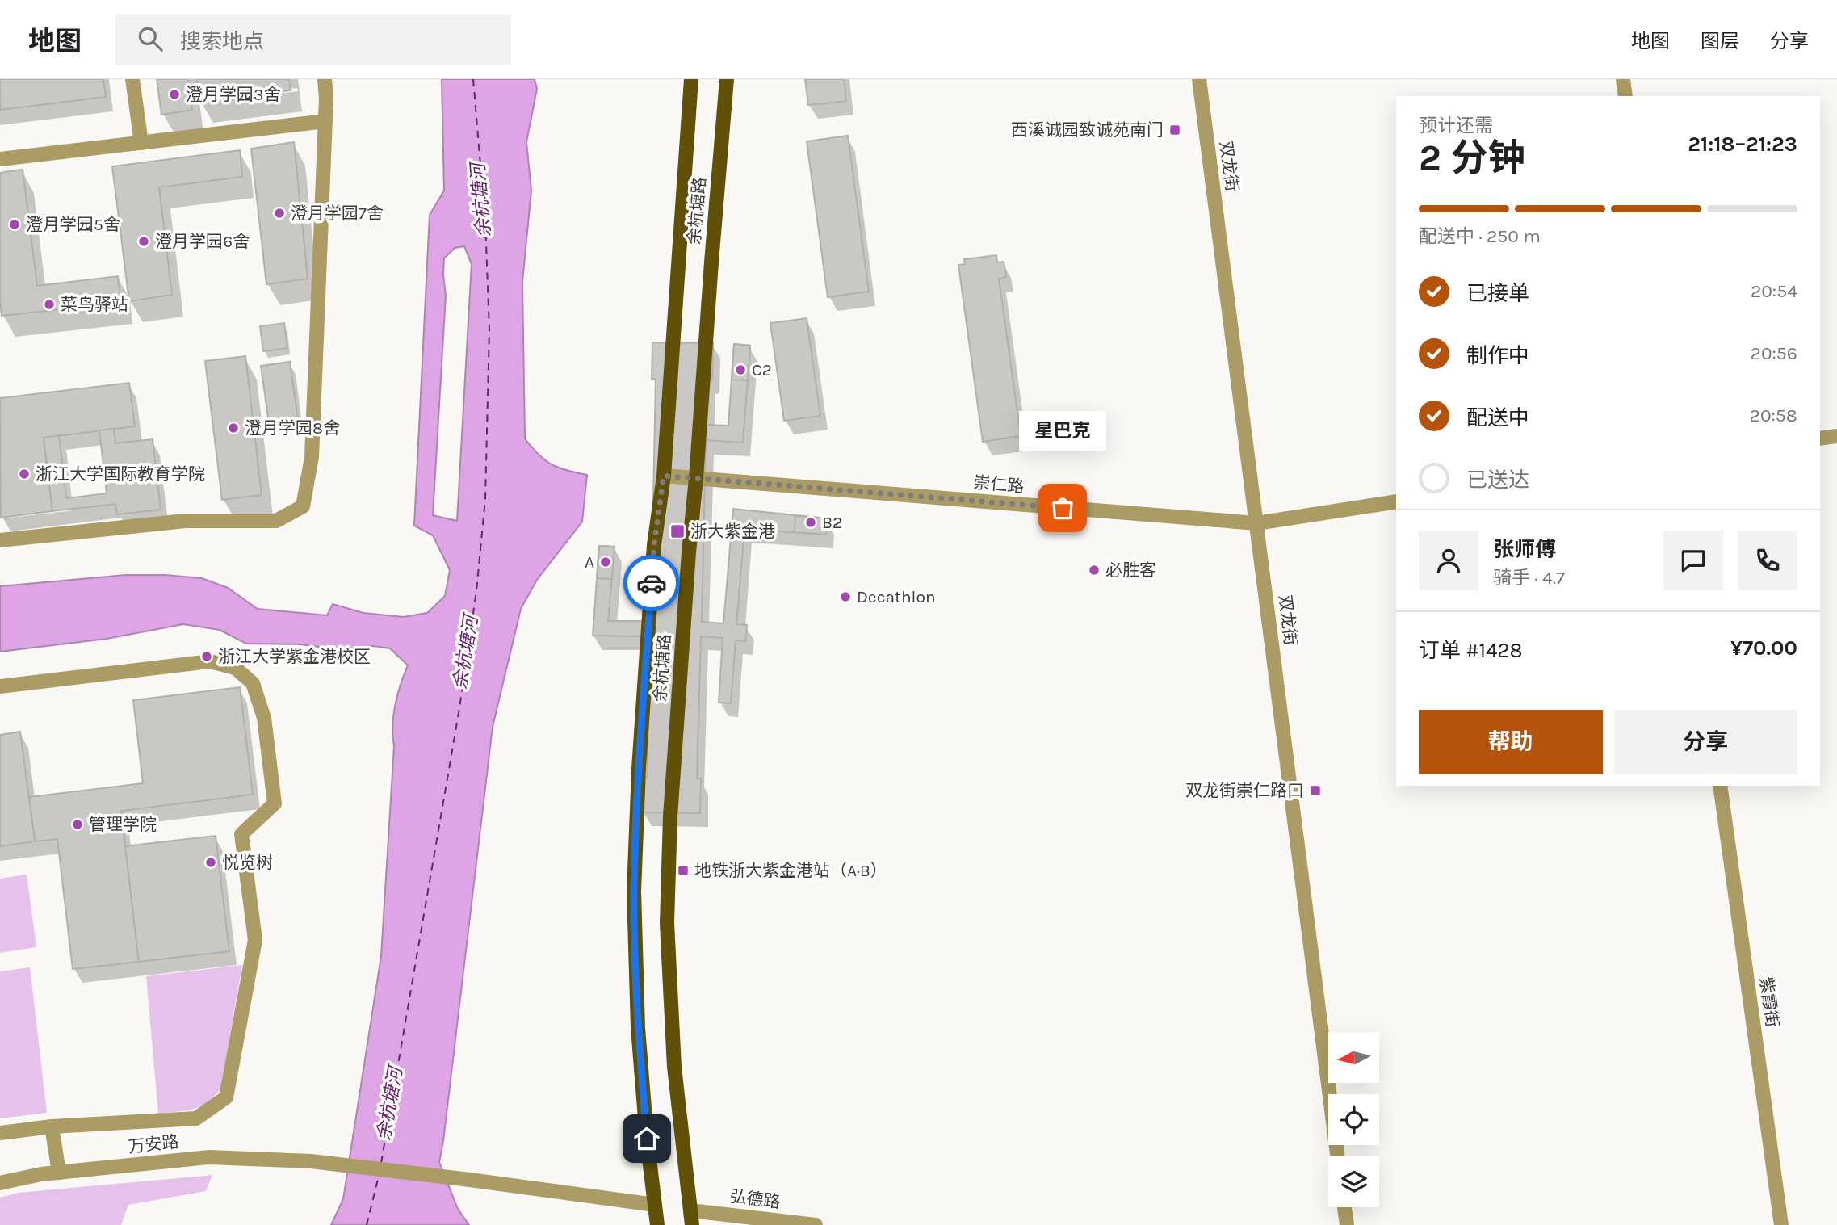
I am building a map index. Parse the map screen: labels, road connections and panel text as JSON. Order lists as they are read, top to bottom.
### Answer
{
  "streets": {
    "main road": ["余杭塘路"],
    "street": [
      "双龙街",
      "崇仁路",
      "紫霞街",
      "万安路",
      "弘德路"
    ]
  },
  "crossings": [
    ["双龙街", "崇仁路"],
    ["余杭塘路", "崇仁路"],
    ["余杭塘路", "万安路"],
    ["余杭塘路", "弘德路"]
  ],
  "water": ["余杭塘河"],
  "places": {
    "other": [
      "澄月学园3舍",
      "澄月学园7舍",
      "澄月学园5舍",
      "澄月学园6舍",
      "菜鸟驿站",
      "C2",
      "澄月学园8舍",
      "浙江大学国际教育学院",
      "星巴克",
      "B2",
      "A",
      "必胜客",
      "Decathlon",
      "浙江大学紫金港校区",
      "管理学院",
      "悦览树"
    ],
    "transit": [
      "西溪诚园致诚苑南门",
      "浙大紫金港",
      "双龙街崇仁路口",
      "地铁浙大紫金港站（A·B）"
    ]
  },
  "north": "left",
  "page": {
    "header": "地图",
    "search": "搜索地点",
    "nav": ["地图", "图层", "分享"],
    "heading": ["2 分钟", "预计还需", "21:18–21:23"],
    "panel": [
      "张师傅",
      "骑手 · 4.7",
      "订单 #1428",
      "¥70.00"
    ],
    "bar": "配送中 · 250 m",
    "list": [
      ["已接单", "20:54"],
      ["制作中", "20:56"],
      ["配送中", "20:58"],
      "已送达"
    ],
    "bubble": "星巴克",
    "buttons": ["帮助", "分享"]
  }
}
